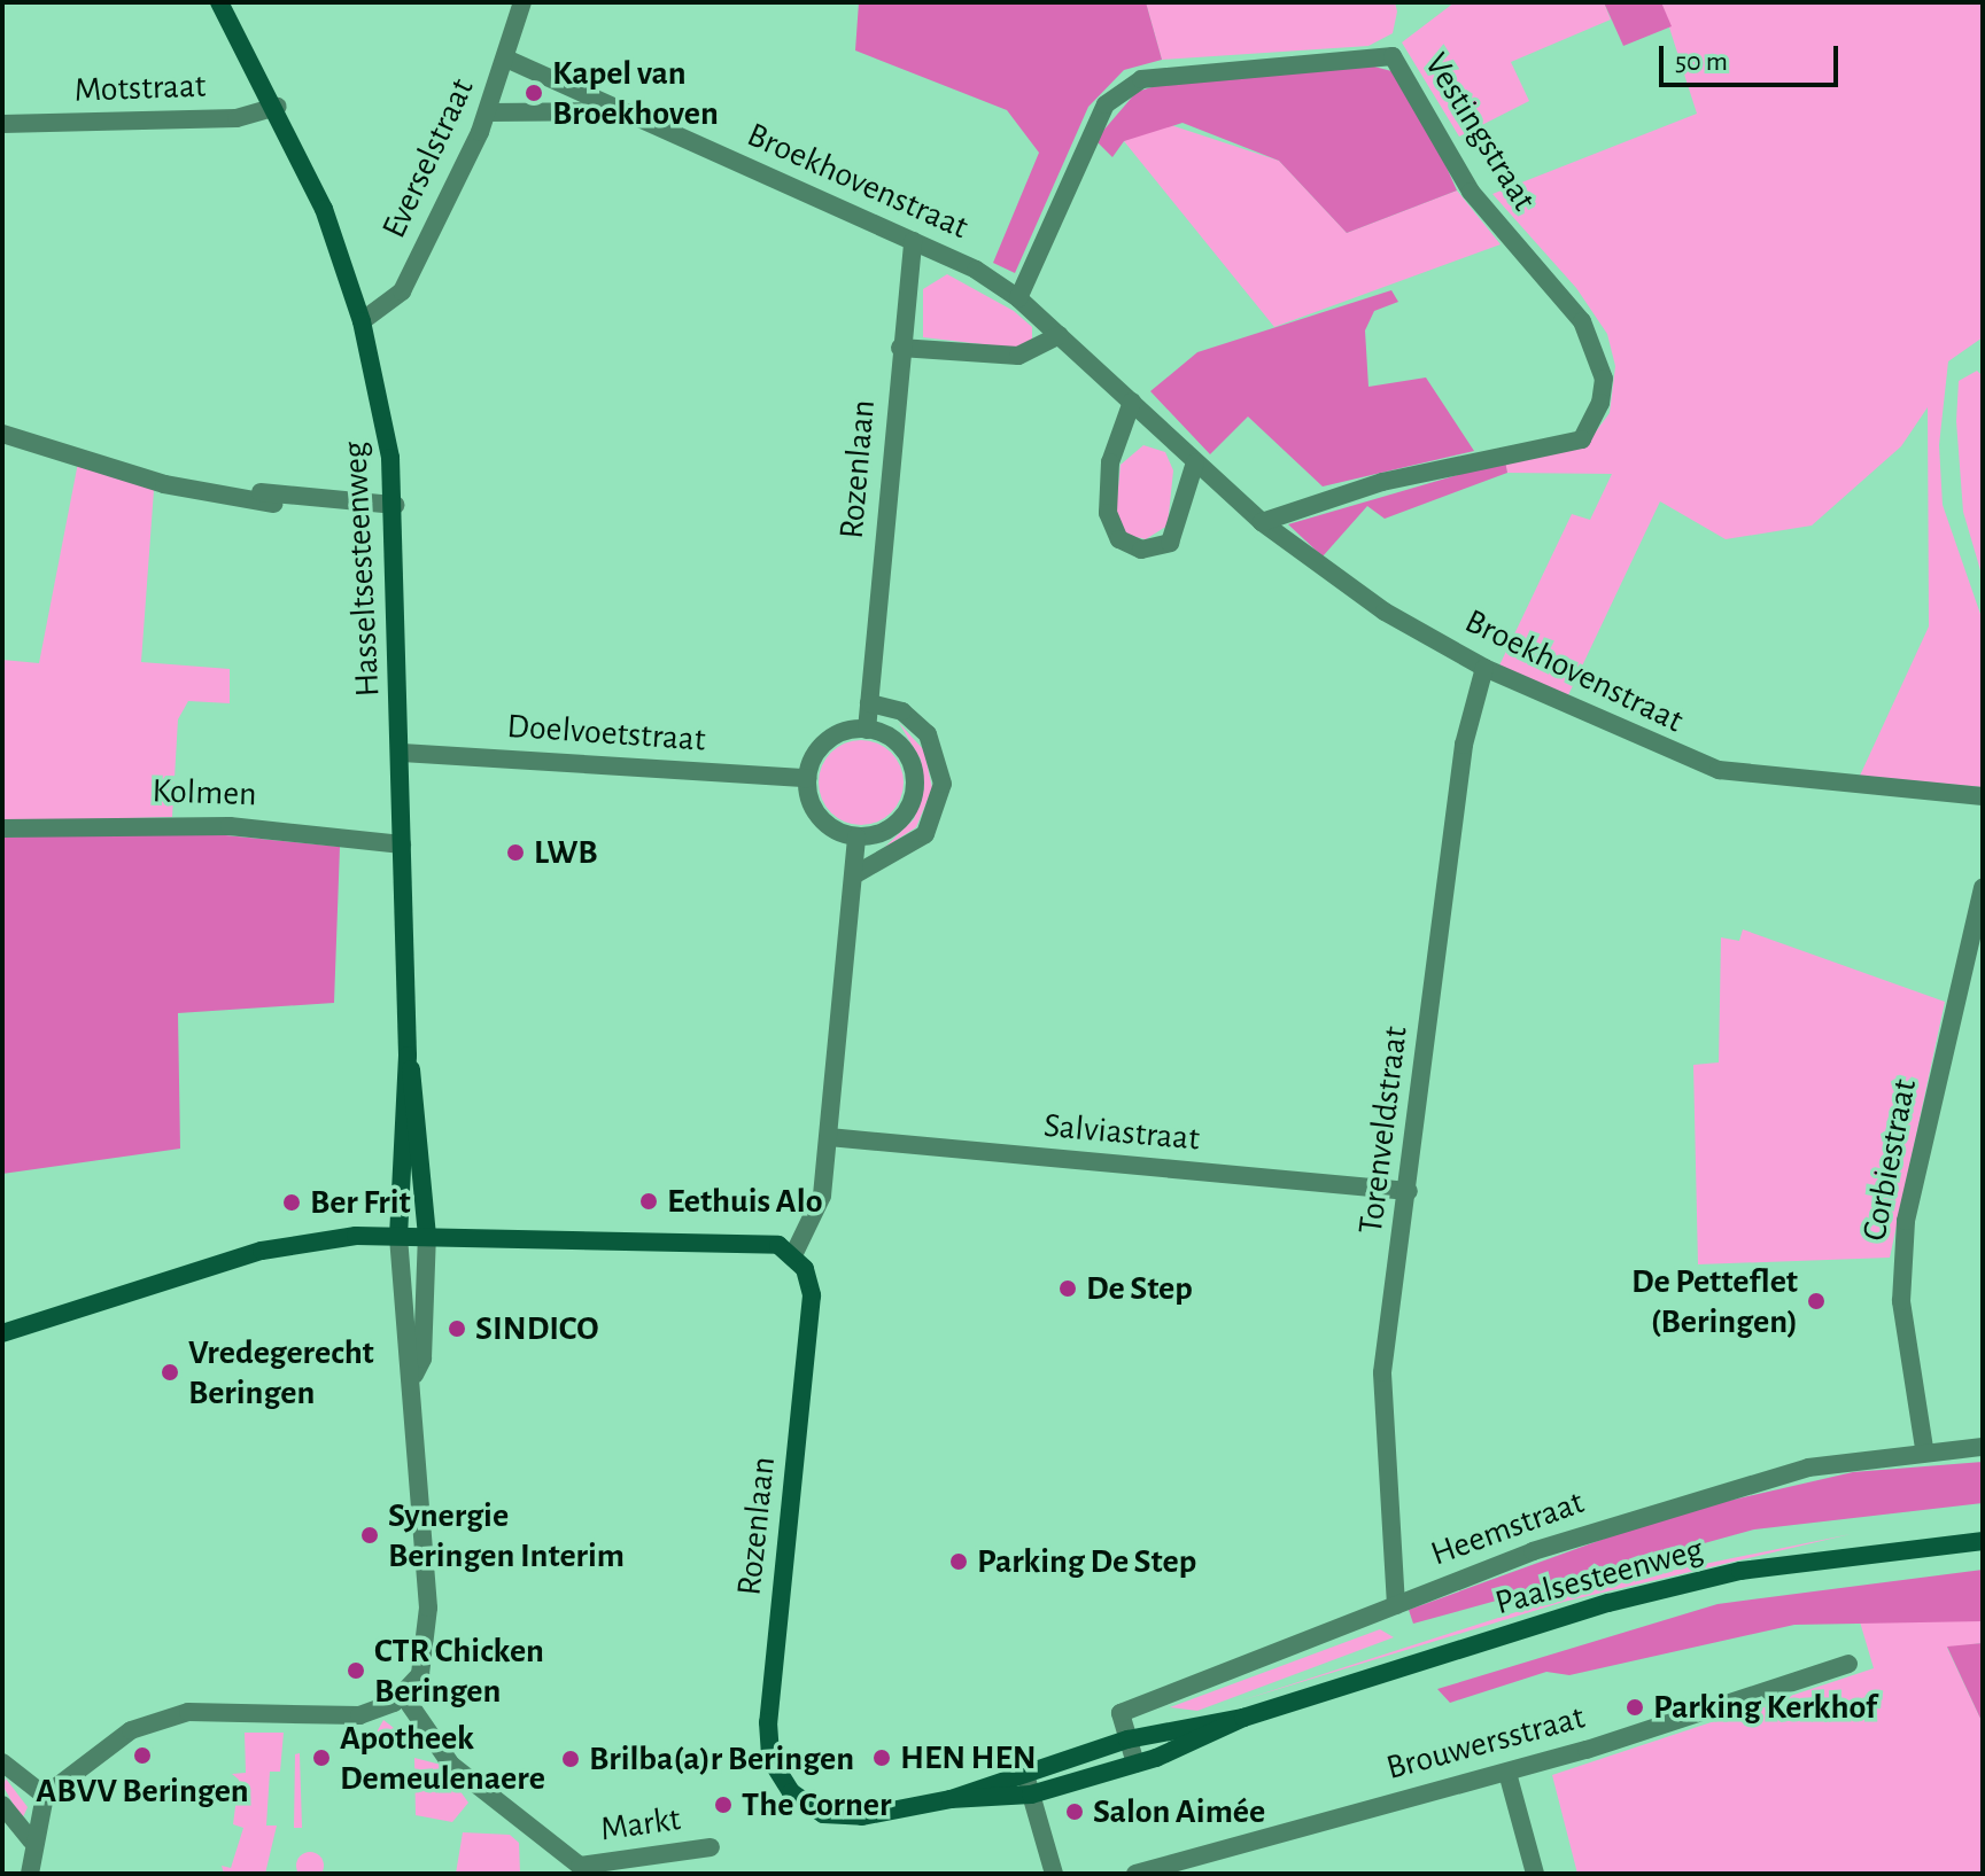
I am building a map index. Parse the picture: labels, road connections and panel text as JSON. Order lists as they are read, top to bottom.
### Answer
{
  "streets": {
    "street": [
      "Motstraat",
      "Vestingstraat",
      "Everselstraat",
      "Broekhovenstraat",
      "Rozenlaan",
      "Hasseltsesteenweg",
      "Doelvoetstraat",
      "Kolmen",
      "Torenveldstraat",
      "Salviastraat",
      "Corbiestraat",
      "Heemstraat",
      "Paalsesteenweg",
      "Brouwersstraat",
      "Markt"
    ]
  },
  "crossings": [
    ["Motstraat", "Hasseltsesteenweg"],
    ["Vestingstraat", "Broekhovenstraat"],
    ["Everselstraat", "Broekhovenstraat"],
    ["Everselstraat", "Hasseltsesteenweg"],
    ["Broekhovenstraat", "Rozenlaan"],
    ["Broekhovenstraat", "Torenveldstraat"],
    ["Rozenlaan", "Doelvoetstraat"],
    ["Rozenlaan", "Paalsesteenweg"],
    ["Hasseltsesteenweg", "Doelvoetstraat"],
    ["Hasseltsesteenweg", "Kolmen"],
    ["Hasseltsesteenweg", "Markt"],
    ["Torenveldstraat", "Salviastraat"],
    ["Torenveldstraat", "Heemstraat"],
    ["Corbiestraat", "Heemstraat"],
    ["Heemstraat", "Paalsesteenweg"]
  ],
  "places": [
    "Kapel van Broekhoven",
    "LWB",
    "Eethuis Alo",
    "Ber Frit",
    "De Step",
    "De Petteflet (Beringen)",
    "SINDICO",
    "Vredegerecht Beringen",
    "Synergie Beringen Interim",
    "Parking De Step",
    "CTR Chicken Beringen",
    "Parking Kerkhof",
    "ABVV Beringen",
    "Apotheek Demeulenaere",
    "HEN HEN",
    "Brilba(a)r Beringen",
    "The Corner",
    "Salon Aimée"
  ],
  "scale_bar": "50 m"
}
